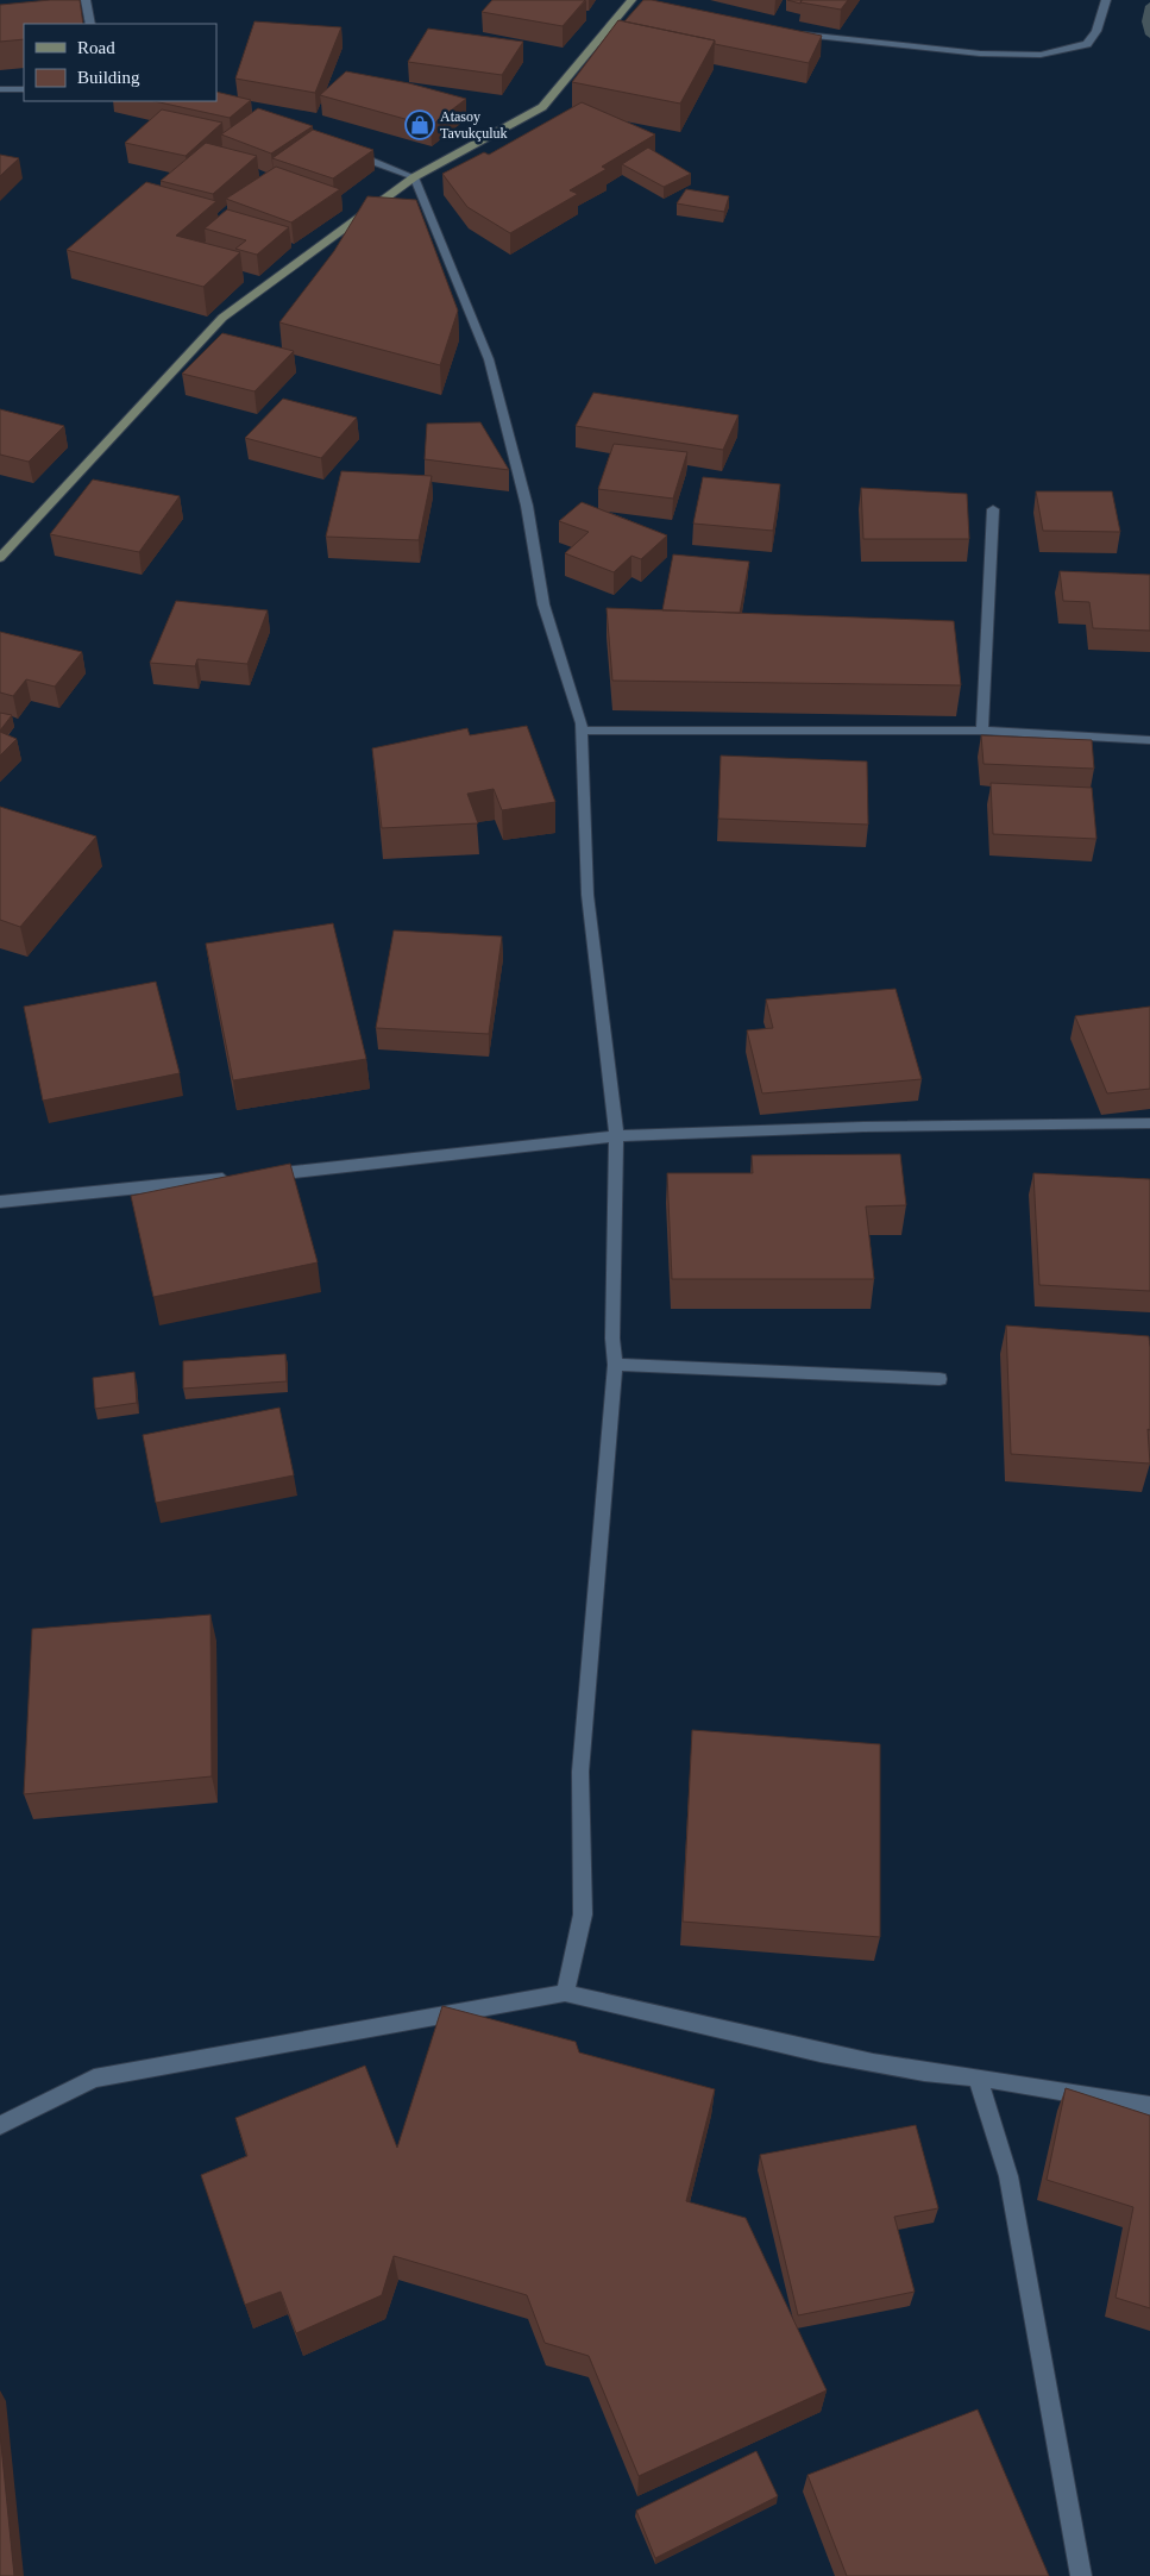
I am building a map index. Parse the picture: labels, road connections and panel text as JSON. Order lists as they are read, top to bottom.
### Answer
{
  "places": {
    "shop": ["Atasoy Tavukçuluk"]
  },
  "legend": ["Road", "Building"]
}
